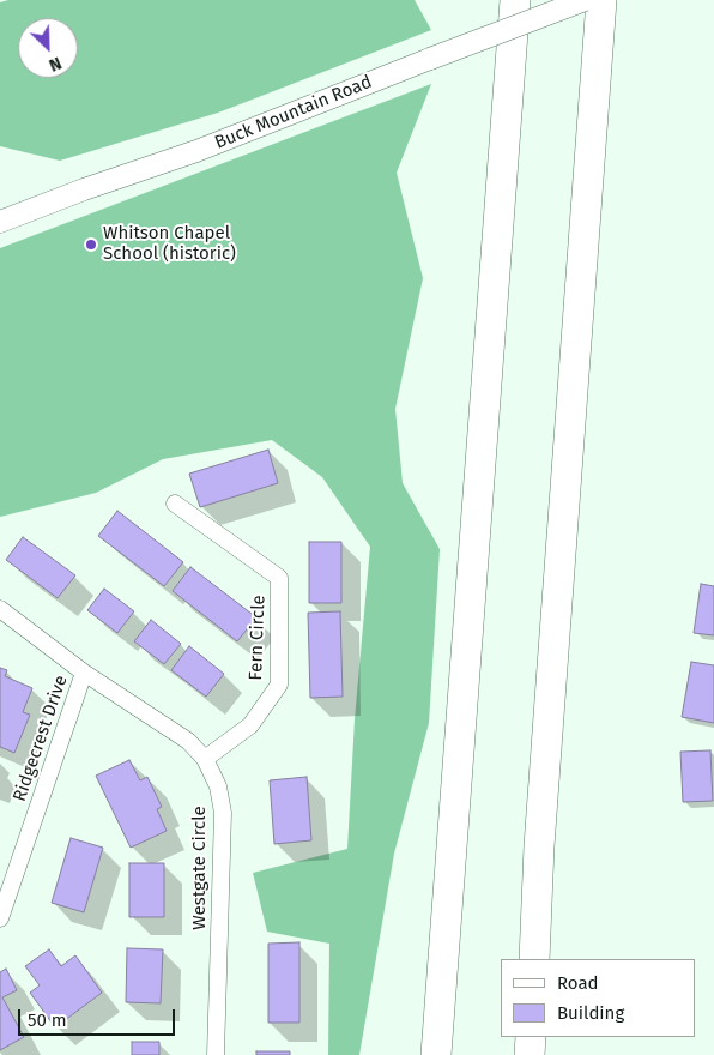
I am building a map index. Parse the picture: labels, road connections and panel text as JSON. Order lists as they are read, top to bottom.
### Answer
{
  "streets": {
    "street": [
      "Buck Mountain Road",
      "Fern Circle",
      "Ridgecrest Drive",
      "Westgate Circle"
    ]
  },
  "crossings": [
    ["Fern Circle", "Westgate Circle"],
    ["Ridgecrest Drive", "Westgate Circle"]
  ],
  "places": ["Whitson Chapel School (historic)"],
  "legend": ["Road", "Building"],
  "scale_bar": "50 m",
  "north": "bottom right"
}
